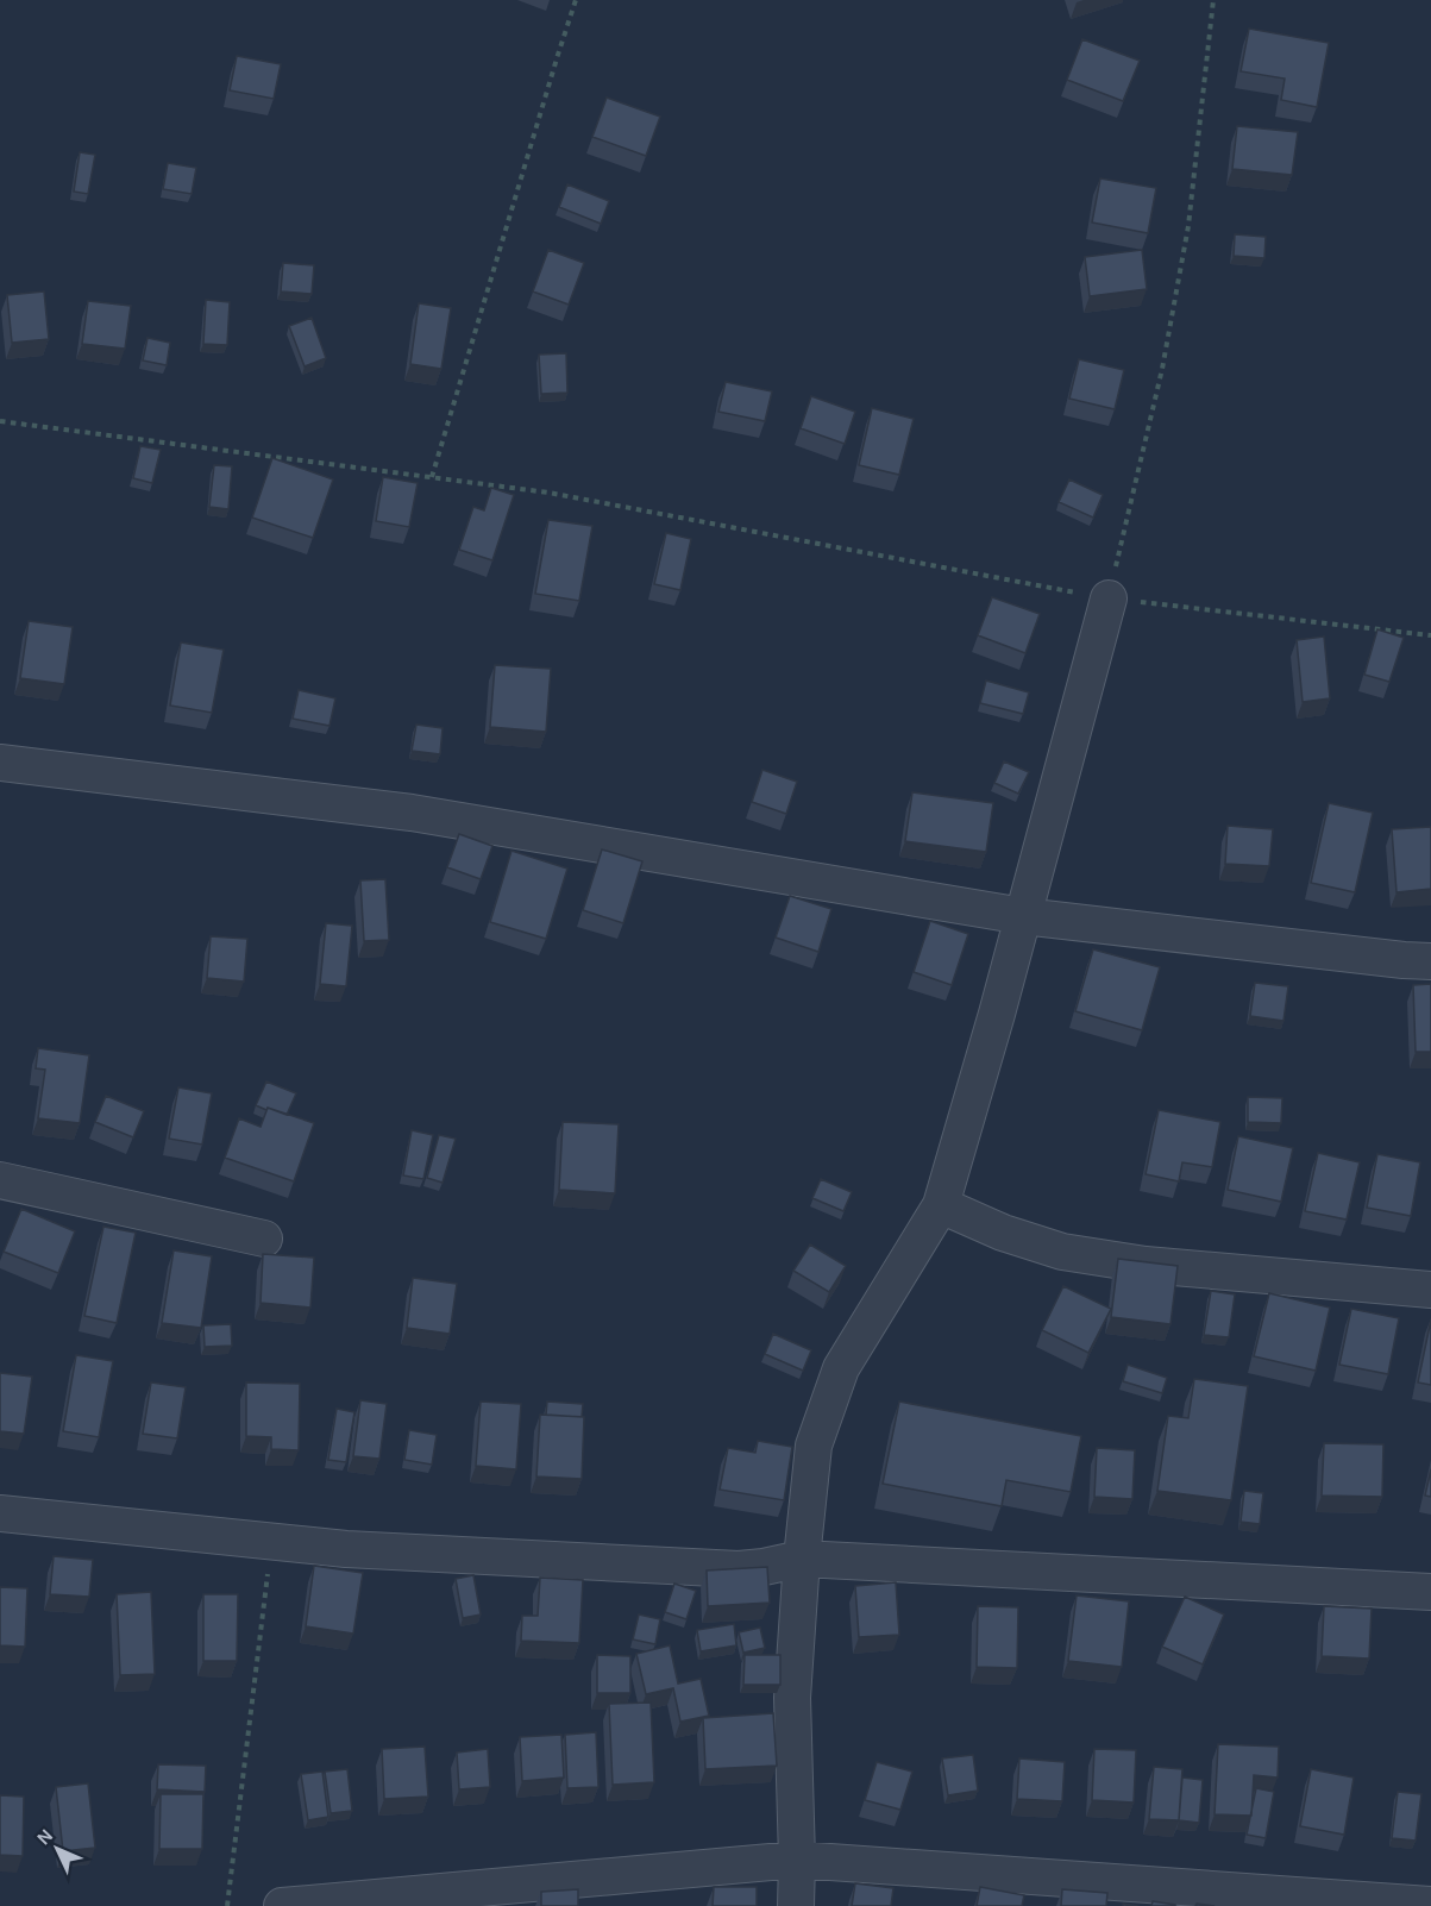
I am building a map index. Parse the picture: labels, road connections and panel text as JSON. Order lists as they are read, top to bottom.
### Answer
{
  "north": "top left"
}
